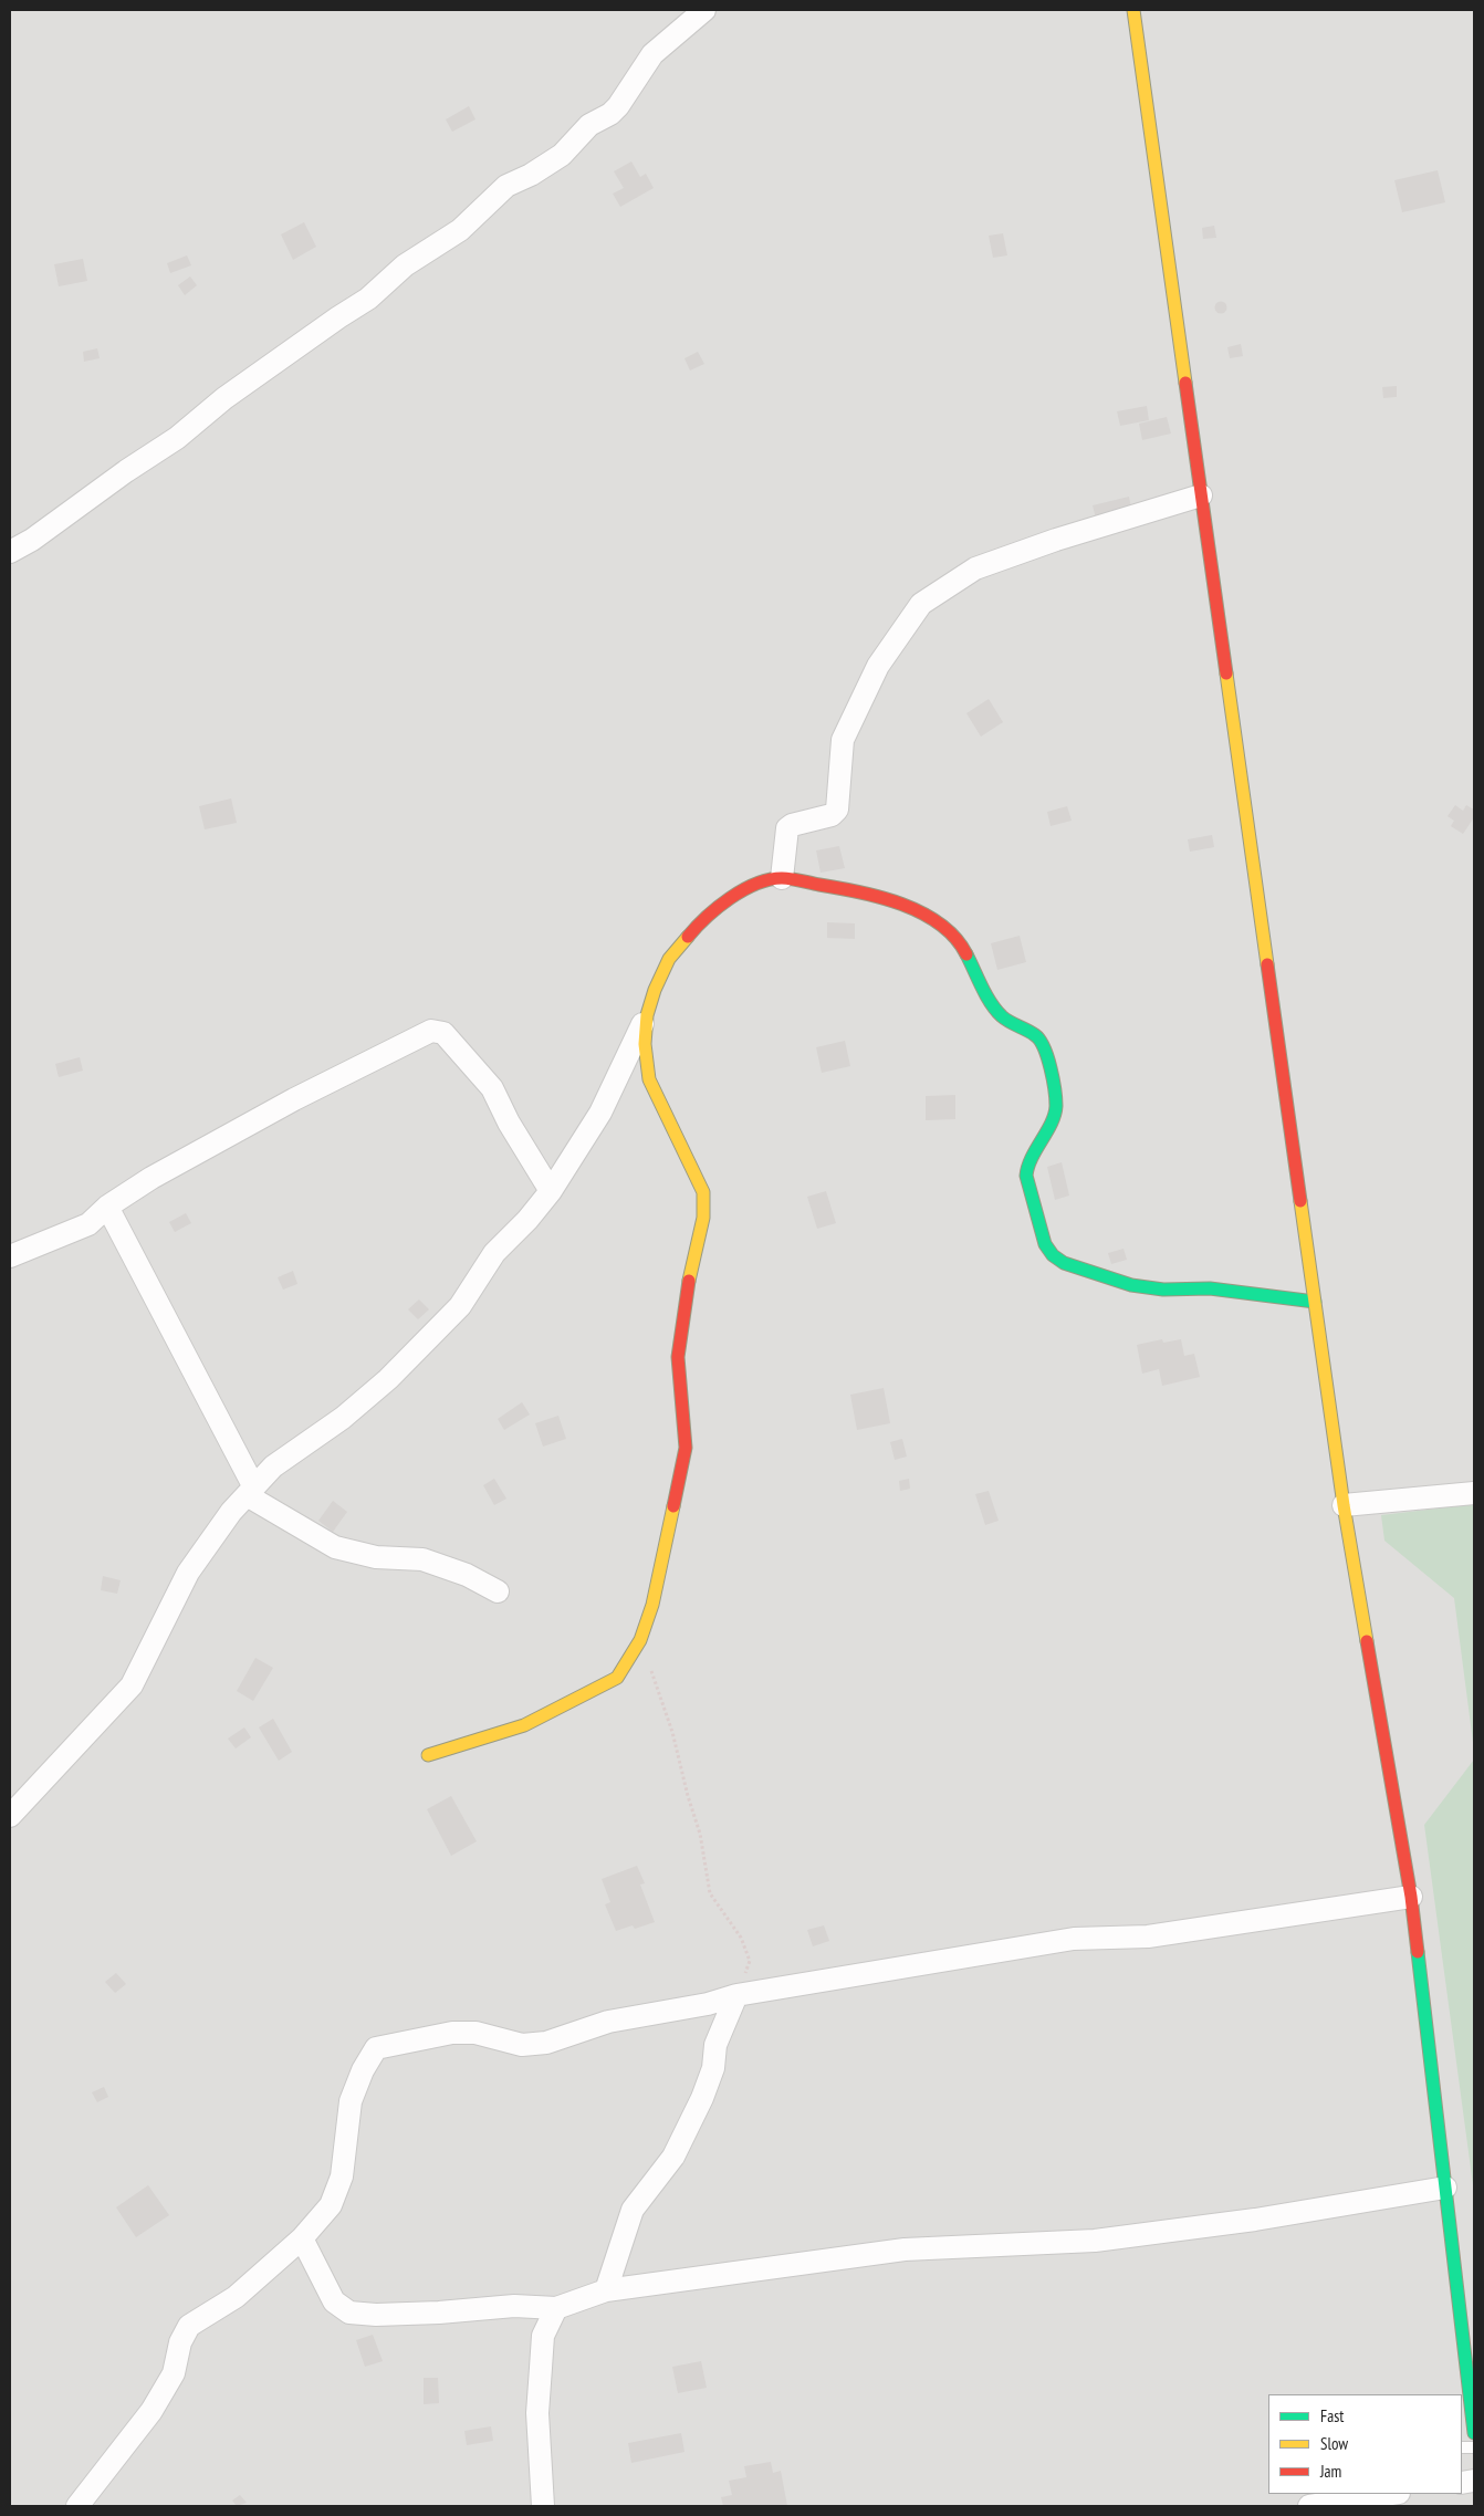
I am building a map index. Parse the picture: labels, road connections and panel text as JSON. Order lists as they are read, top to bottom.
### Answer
{
  "legend": ["Fast", "Slow", "Jam"]
}
